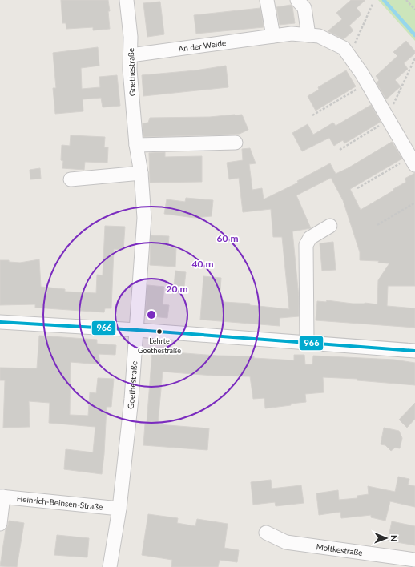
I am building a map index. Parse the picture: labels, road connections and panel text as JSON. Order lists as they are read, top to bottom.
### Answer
{
  "streets": {
    "street": [
      "An der Weide",
      "Goethestraße",
      "Heinrich-Beinsen-Straße",
      "Moltkestraße"
    ]
  },
  "crossings": [
    ["An der Weide", "Goethestraße"],
    ["Goethestraße", "Heinrich-Beinsen-Straße"]
  ],
  "places": ["Lehrte Goethestraße"],
  "lines": ["transit line 966"],
  "north": "right",
  "rings": ["60 m", "40 m", "20 m"]
}
